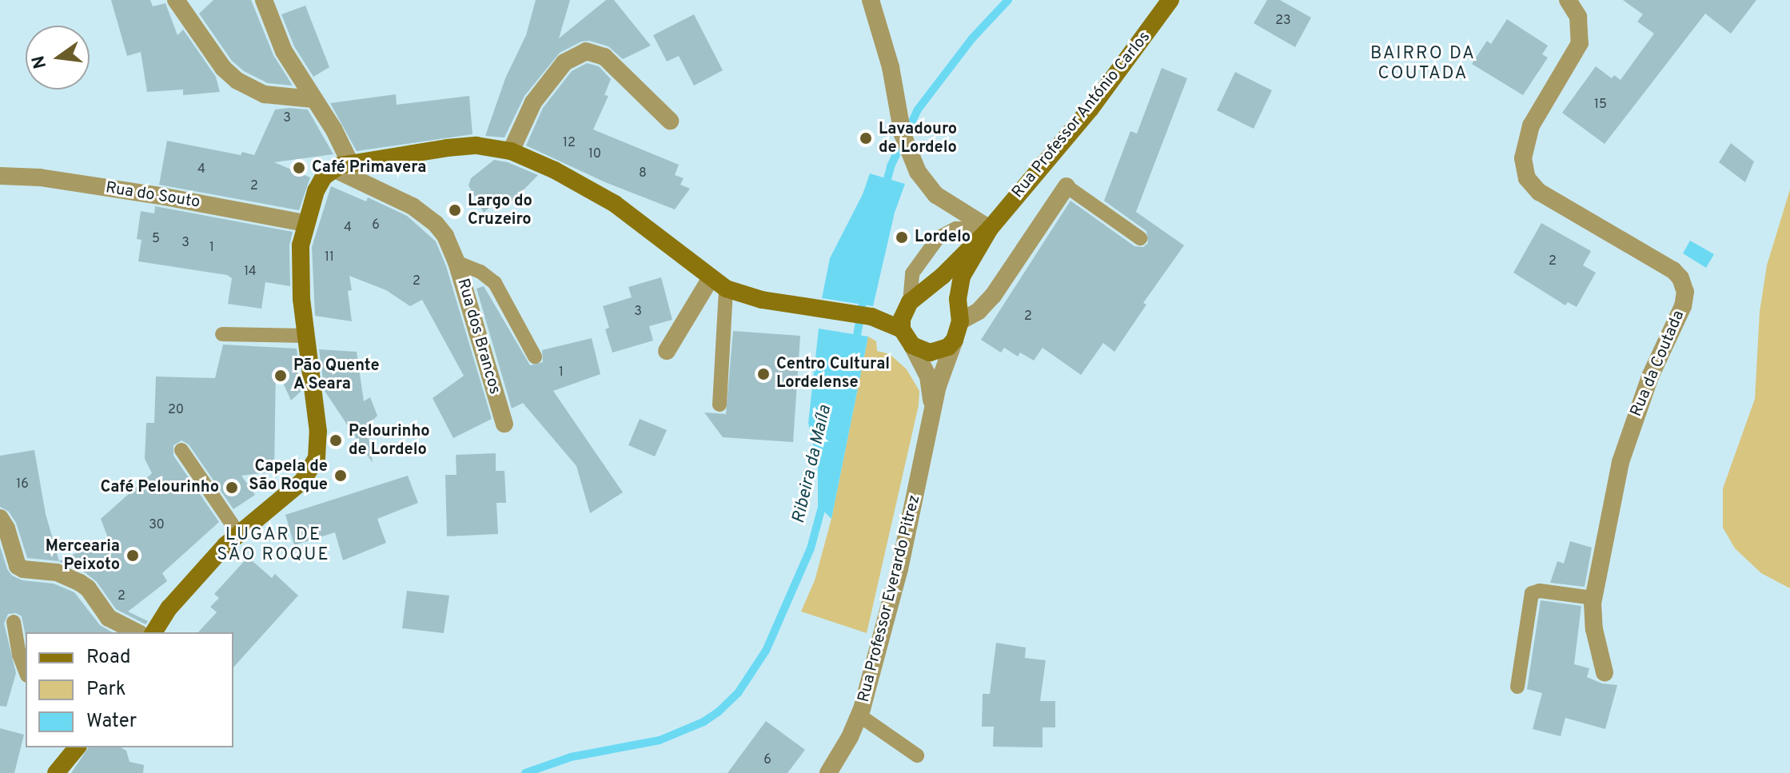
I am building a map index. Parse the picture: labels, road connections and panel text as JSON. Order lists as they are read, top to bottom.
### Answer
{
  "streets": {
    "main road": ["Rua Professor António Carlos"],
    "street": [
      "Rua do Souto",
      "Rua dos Brancos",
      "Rua da Coutada",
      "Rua Professor Everardo Pitrez"
    ]
  },
  "districts": ["BAIRRO DA COUTADA", "LUGAR DE SÃO ROQUE"],
  "water": ["Ribeira da Maíla"],
  "places": [
    "Lavadouro de Lordelo",
    "Café Primavera",
    "Largo do Cruzeiro",
    "Lordelo",
    "Centro Cultural Lordelense",
    "Pão Quente A Seara",
    "Pelourinho de Lordelo",
    "Capela de São Roque",
    "Café Pelourinho",
    "Mercearia Peixoto"
  ],
  "house_numbers": [
    "23",
    "15",
    "3",
    "12",
    "10",
    "4",
    "8",
    "2",
    "6",
    "4",
    "5",
    "3",
    "1",
    "11",
    "2",
    "14",
    "2",
    "3",
    "2",
    "1",
    "20",
    "16",
    "30",
    "2",
    "6"
  ],
  "legend": ["Road", "Park", "Water"],
  "north": "left"
}
